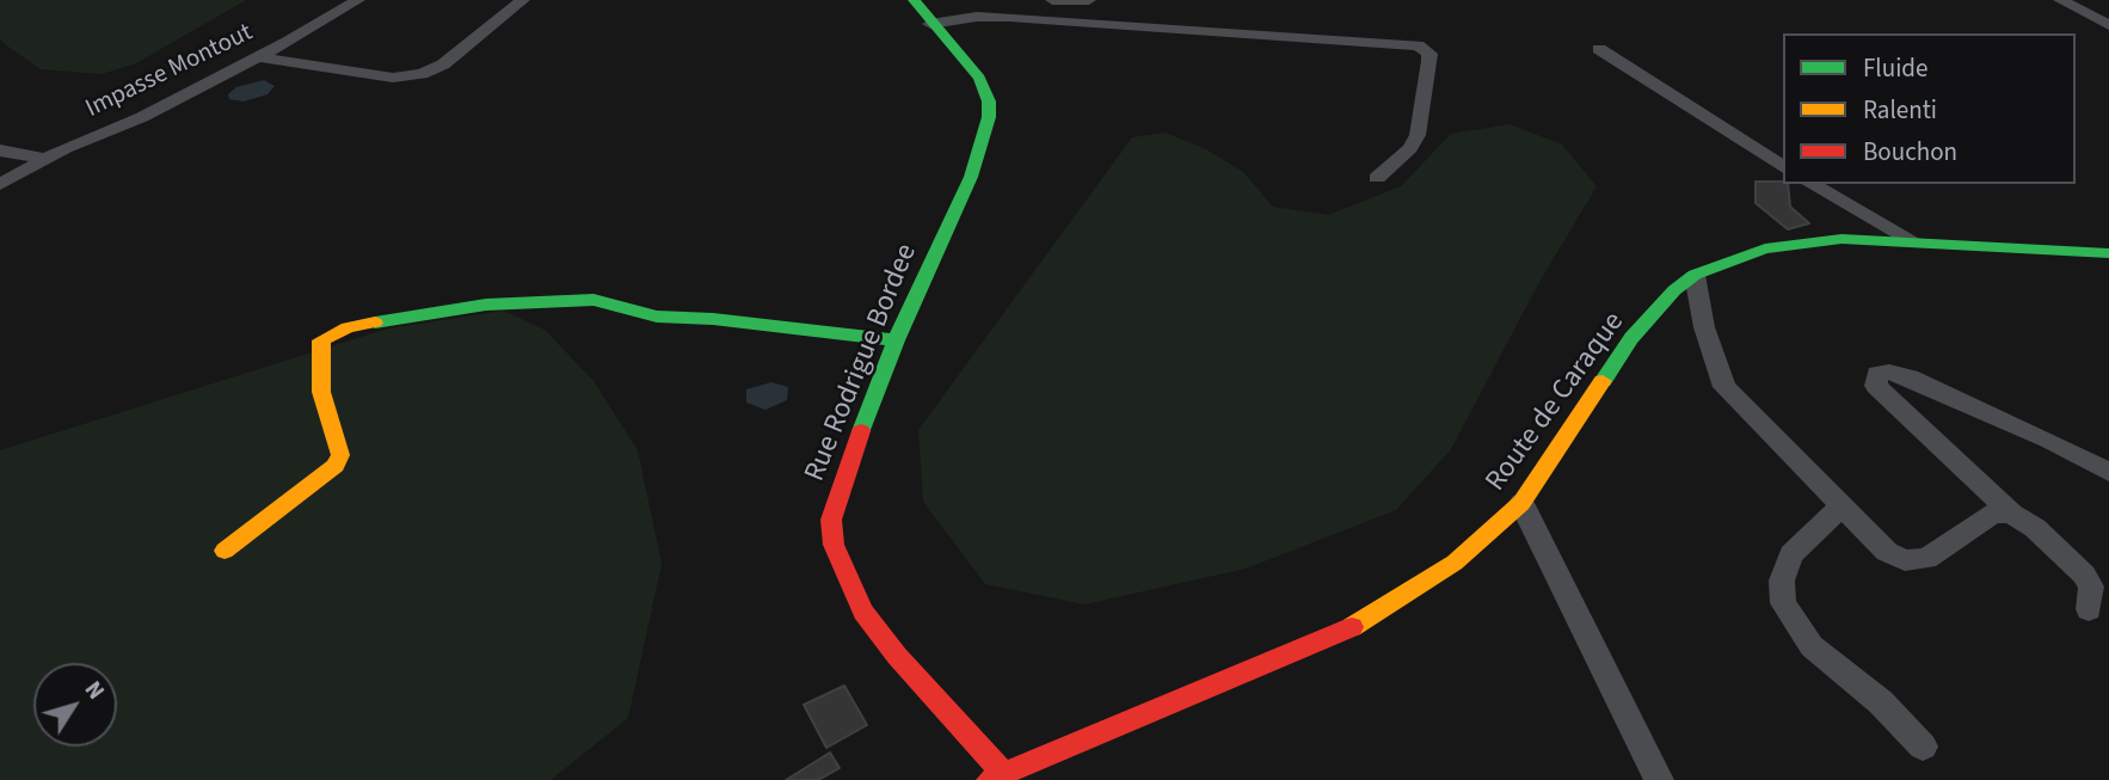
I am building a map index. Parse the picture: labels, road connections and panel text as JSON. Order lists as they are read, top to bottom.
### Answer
{
  "streets": {
    "street": ["Impasse Montout", "Rue Rodrigue Bordee", "Route de Caraque"]
  },
  "crossings": [
    ["Rue Rodrigue Bordee", "Route de Caraque"]
  ],
  "legend": ["Fluide", "Ralenti", "Bouchon"],
  "north": "top right"
}
